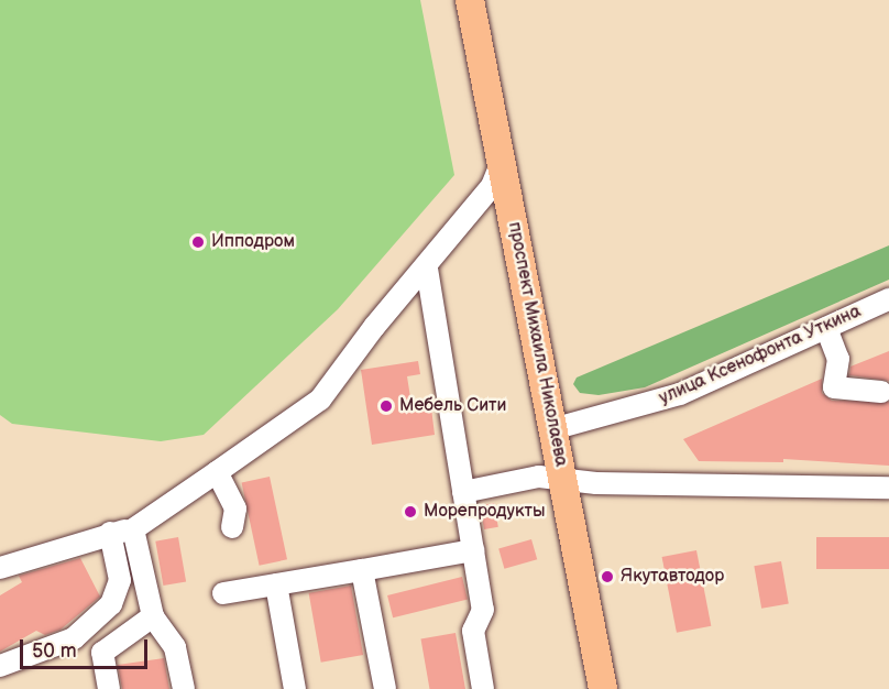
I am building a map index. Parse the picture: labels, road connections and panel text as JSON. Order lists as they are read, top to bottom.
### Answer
{
  "streets": {
    "main road": ["проспект Михаила Николаева"],
    "street": ["улица Ксенофонта Уткина"]
  },
  "crossings": [
    ["проспект Михаила Николаева", "улица Ксенофонта Уткина"]
  ],
  "places": [
    "Ипподром",
    "Мебель Сити",
    "Морепродукты",
    "Якутавтодор"
  ],
  "scale_bar": "50 m"
}
